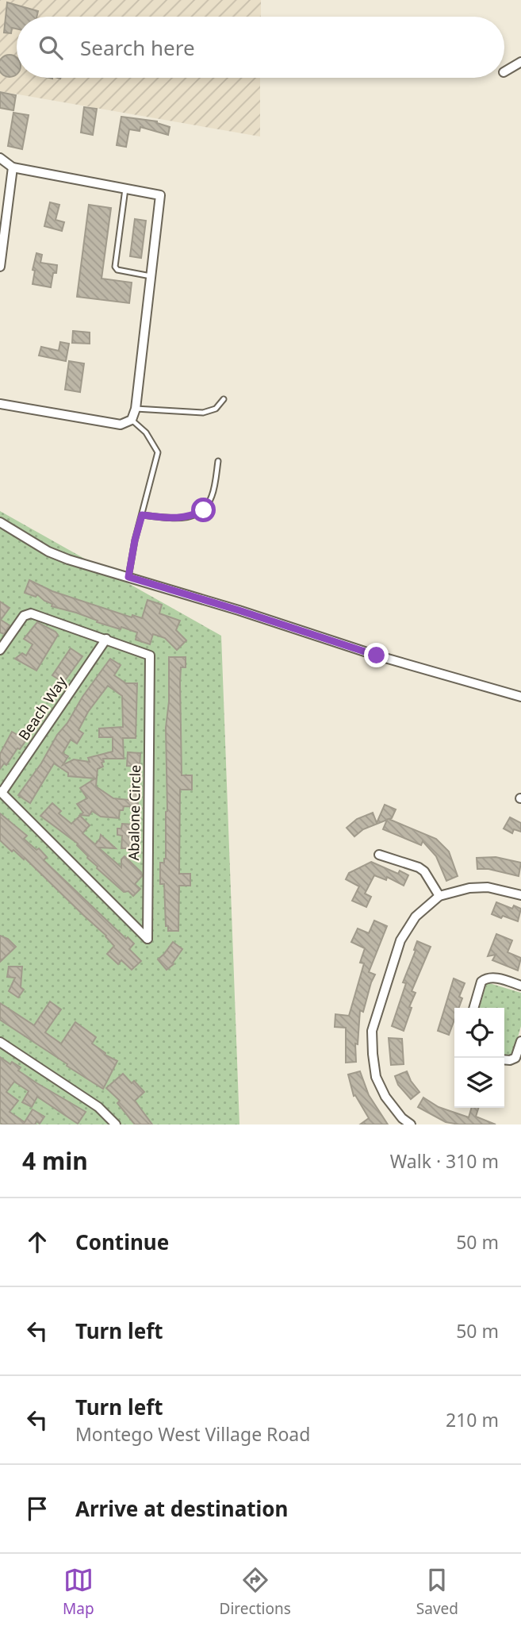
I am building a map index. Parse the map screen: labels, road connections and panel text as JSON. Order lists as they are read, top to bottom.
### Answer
{
  "streets": {
    "street": ["Beach Way", "Abalone Circle"]
  },
  "crossings": [
    ["Beach Way", "Abalone Circle"]
  ],
  "page": {
    "search": "Search here",
    "heading": ["4 min", "Walk · 310 m"],
    "list": [
      ["Continue", "50 m"],
      ["Turn left", "50 m"],
      ["Turn left", "Montego West Village Road", "210 m"],
      "Arrive at destination"
    ],
    "nav": ["Map", "Directions", "Saved"]
  }
}
